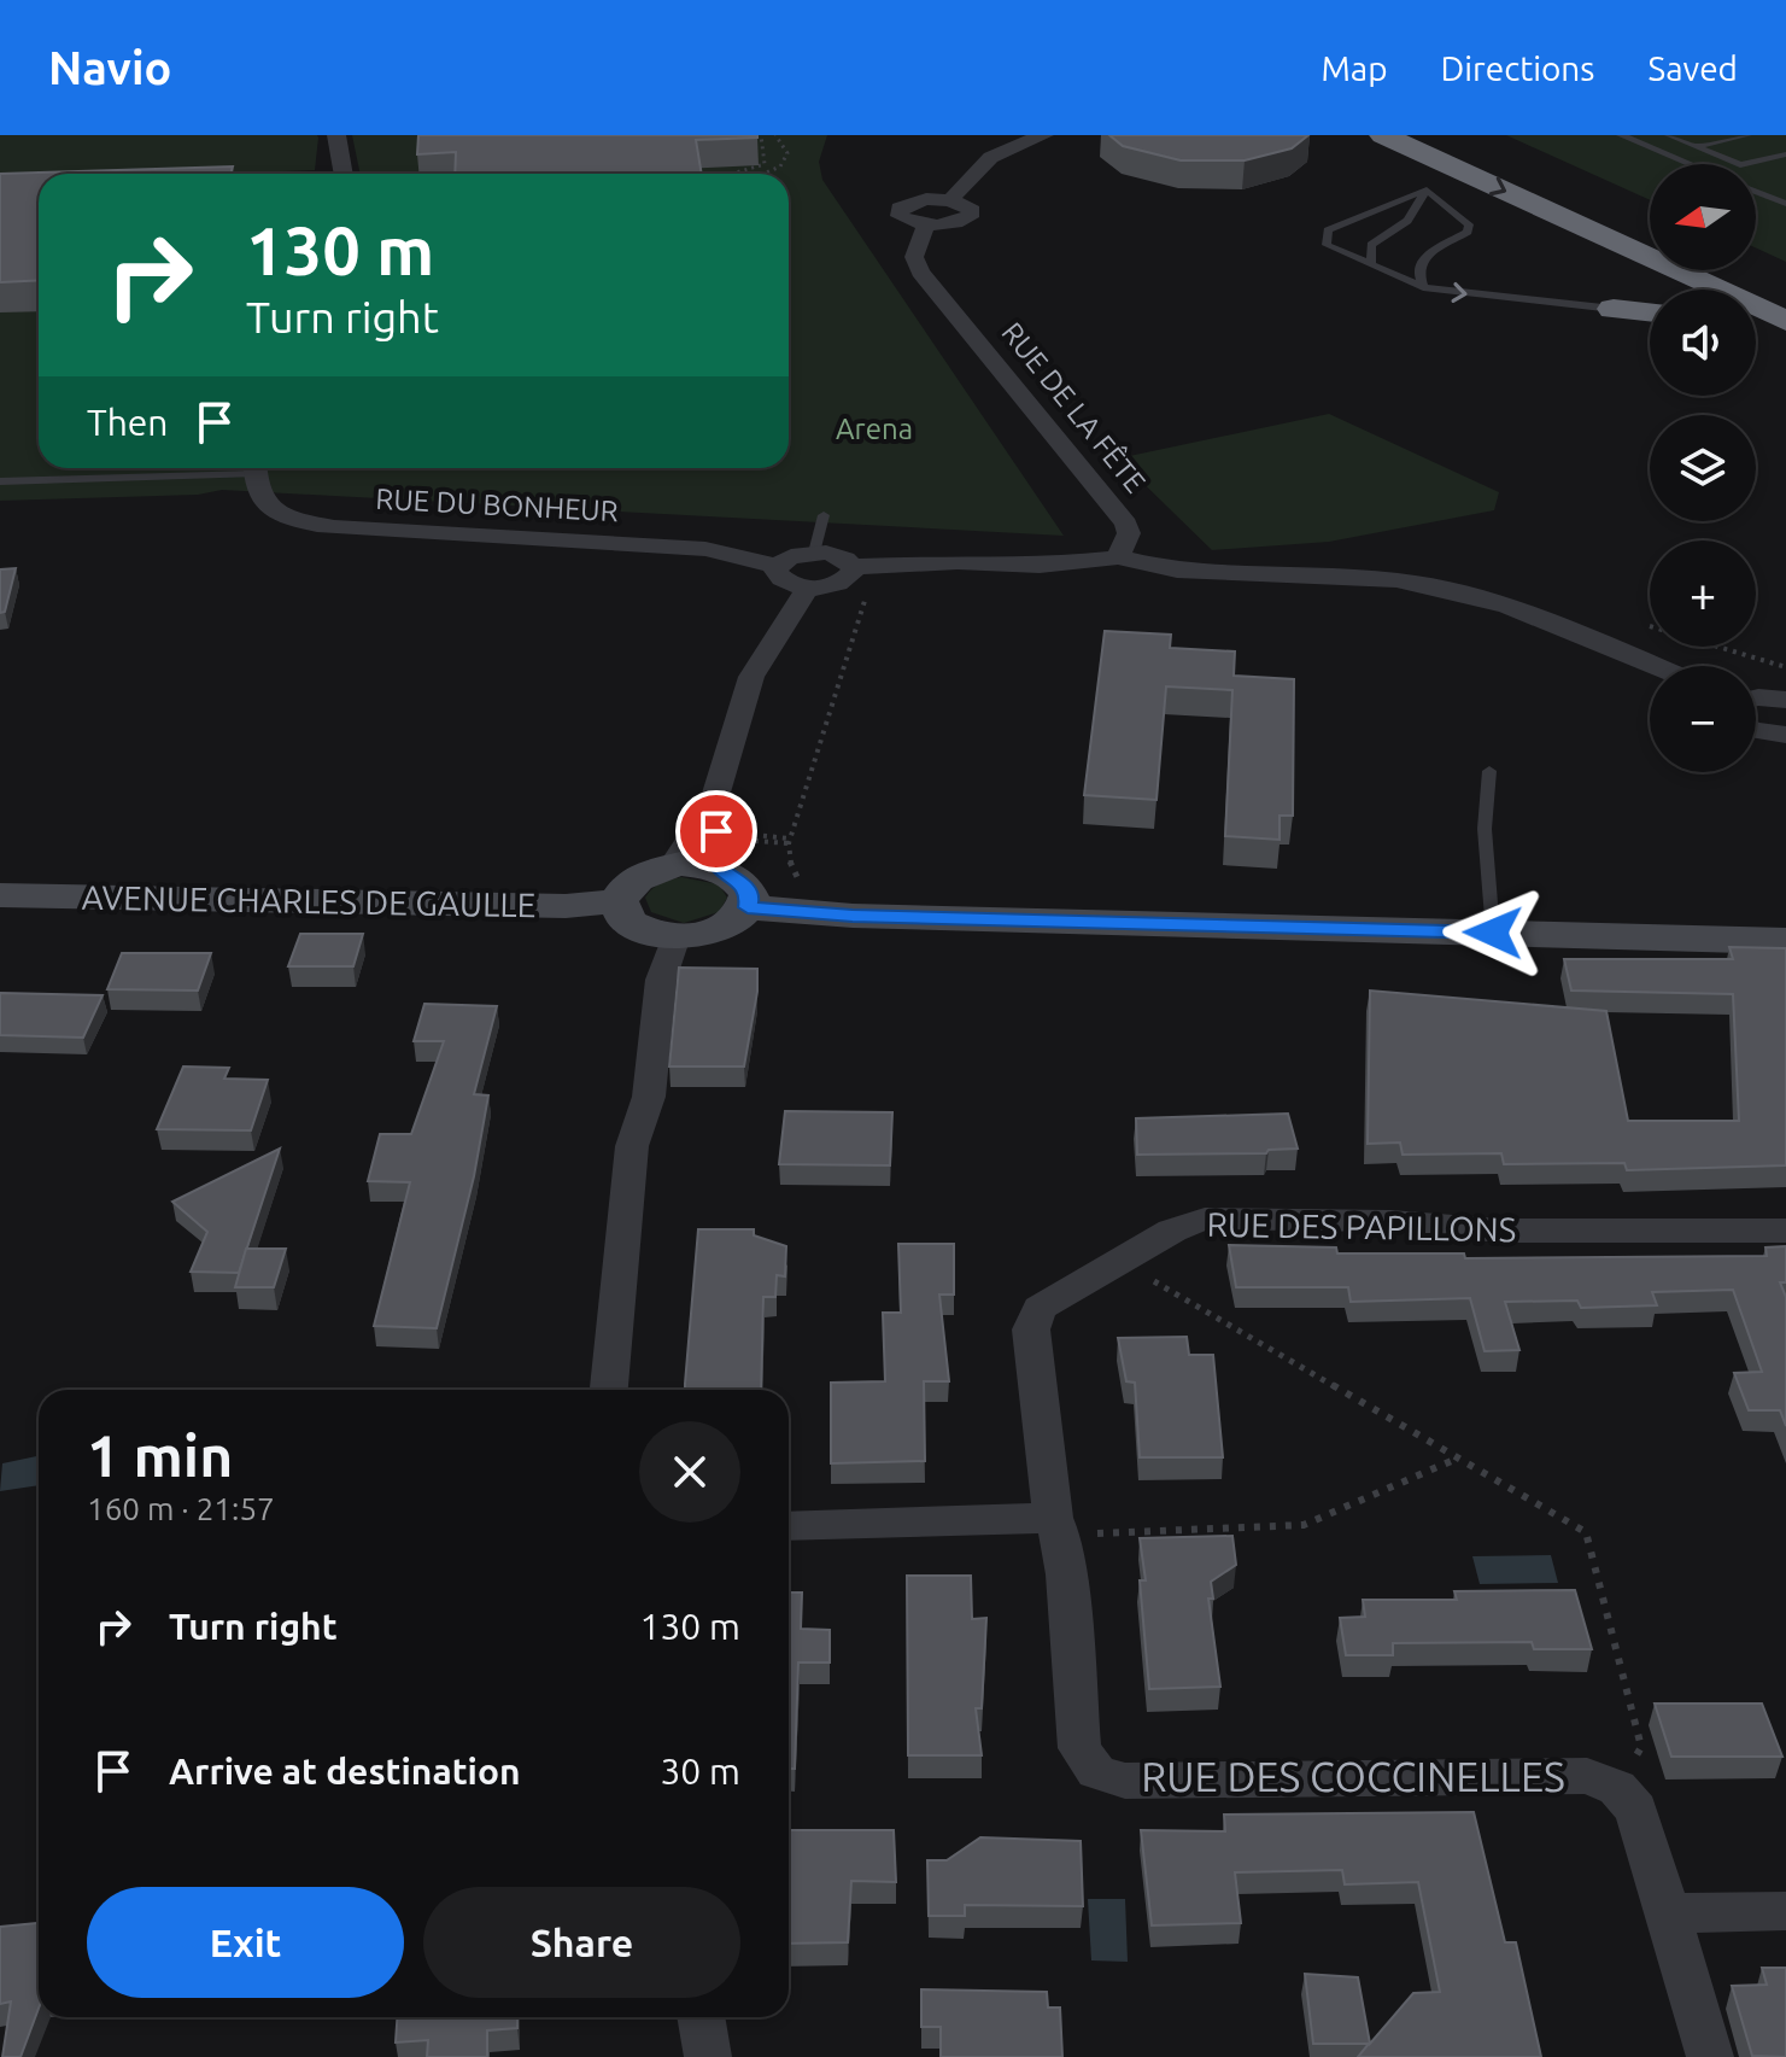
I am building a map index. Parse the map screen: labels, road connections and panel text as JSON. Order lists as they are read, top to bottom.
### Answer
{
  "streets": {
    "main road": ["AVENUE CHARLES DE GAULLE"],
    "street": [
      "RUE DE LA FÊTE",
      "RUE DU BONHEUR",
      "RUE DES PAPILLONS",
      "RUE DES COCCINELLES"
    ]
  },
  "crossings": [
    ["RUE DES PAPILLONS", "RUE DES COCCINELLES"]
  ],
  "parks": ["Arena"],
  "north": "left",
  "page": {
    "header": "Navio",
    "nav": ["Map", "Directions", "Saved"],
    "map_buttons": ["+", "−"],
    "turn": ["130 m", "Turn right"],
    "then": "Then",
    "heading": ["1 min", "160 m · 21:57"],
    "list": [
      {
        "name": "Turn right",
        "value": "130 m"
      },
      {
        "name": "Arrive at destination",
        "value": "30 m"
      }
    ],
    "buttons": ["Exit", "Share"]
  }
}
